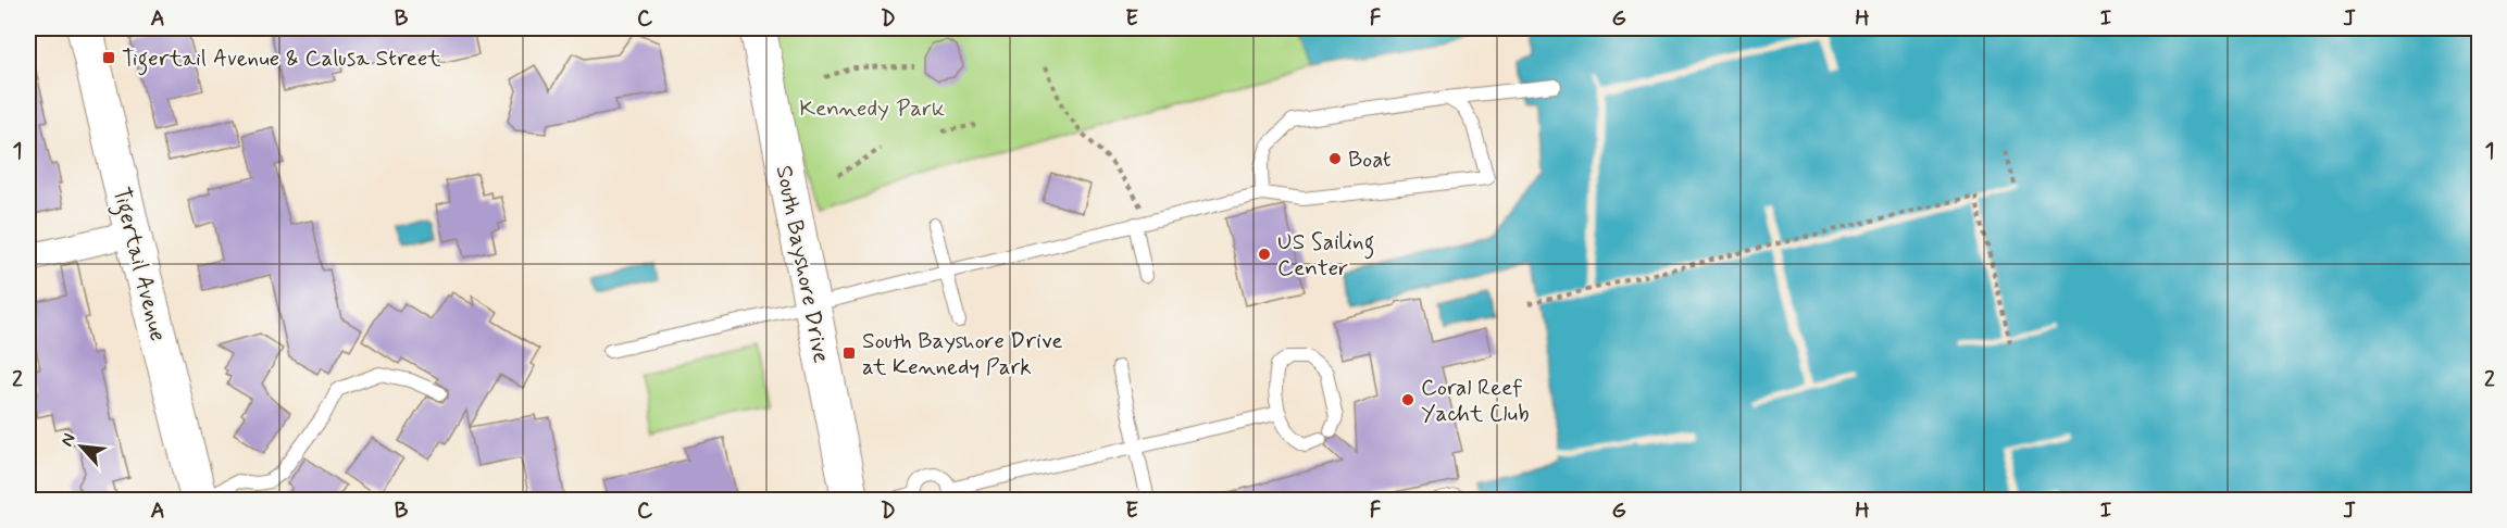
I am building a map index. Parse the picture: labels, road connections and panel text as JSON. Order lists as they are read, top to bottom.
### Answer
{
  "streets": {
    "street": ["Tigertail Avenue", "South Bayshore Drive"]
  },
  "parks": ["Kennedy Park"],
  "places": {
    "transit": ["Tigertail Avenue & Calusa Street", "South Bayshore Drive at Kennedy Park"],
    "other": ["Boat", "US Sailing Center", "Coral Reef Yacht Club"]
  },
  "north": "top left",
  "grid": {
    "columns": [
      "A",
      "B",
      "C",
      "D",
      "E",
      "F",
      "G",
      "H",
      "I",
      "J"
    ],
    "rows": ["1", "2"]
  }
}
